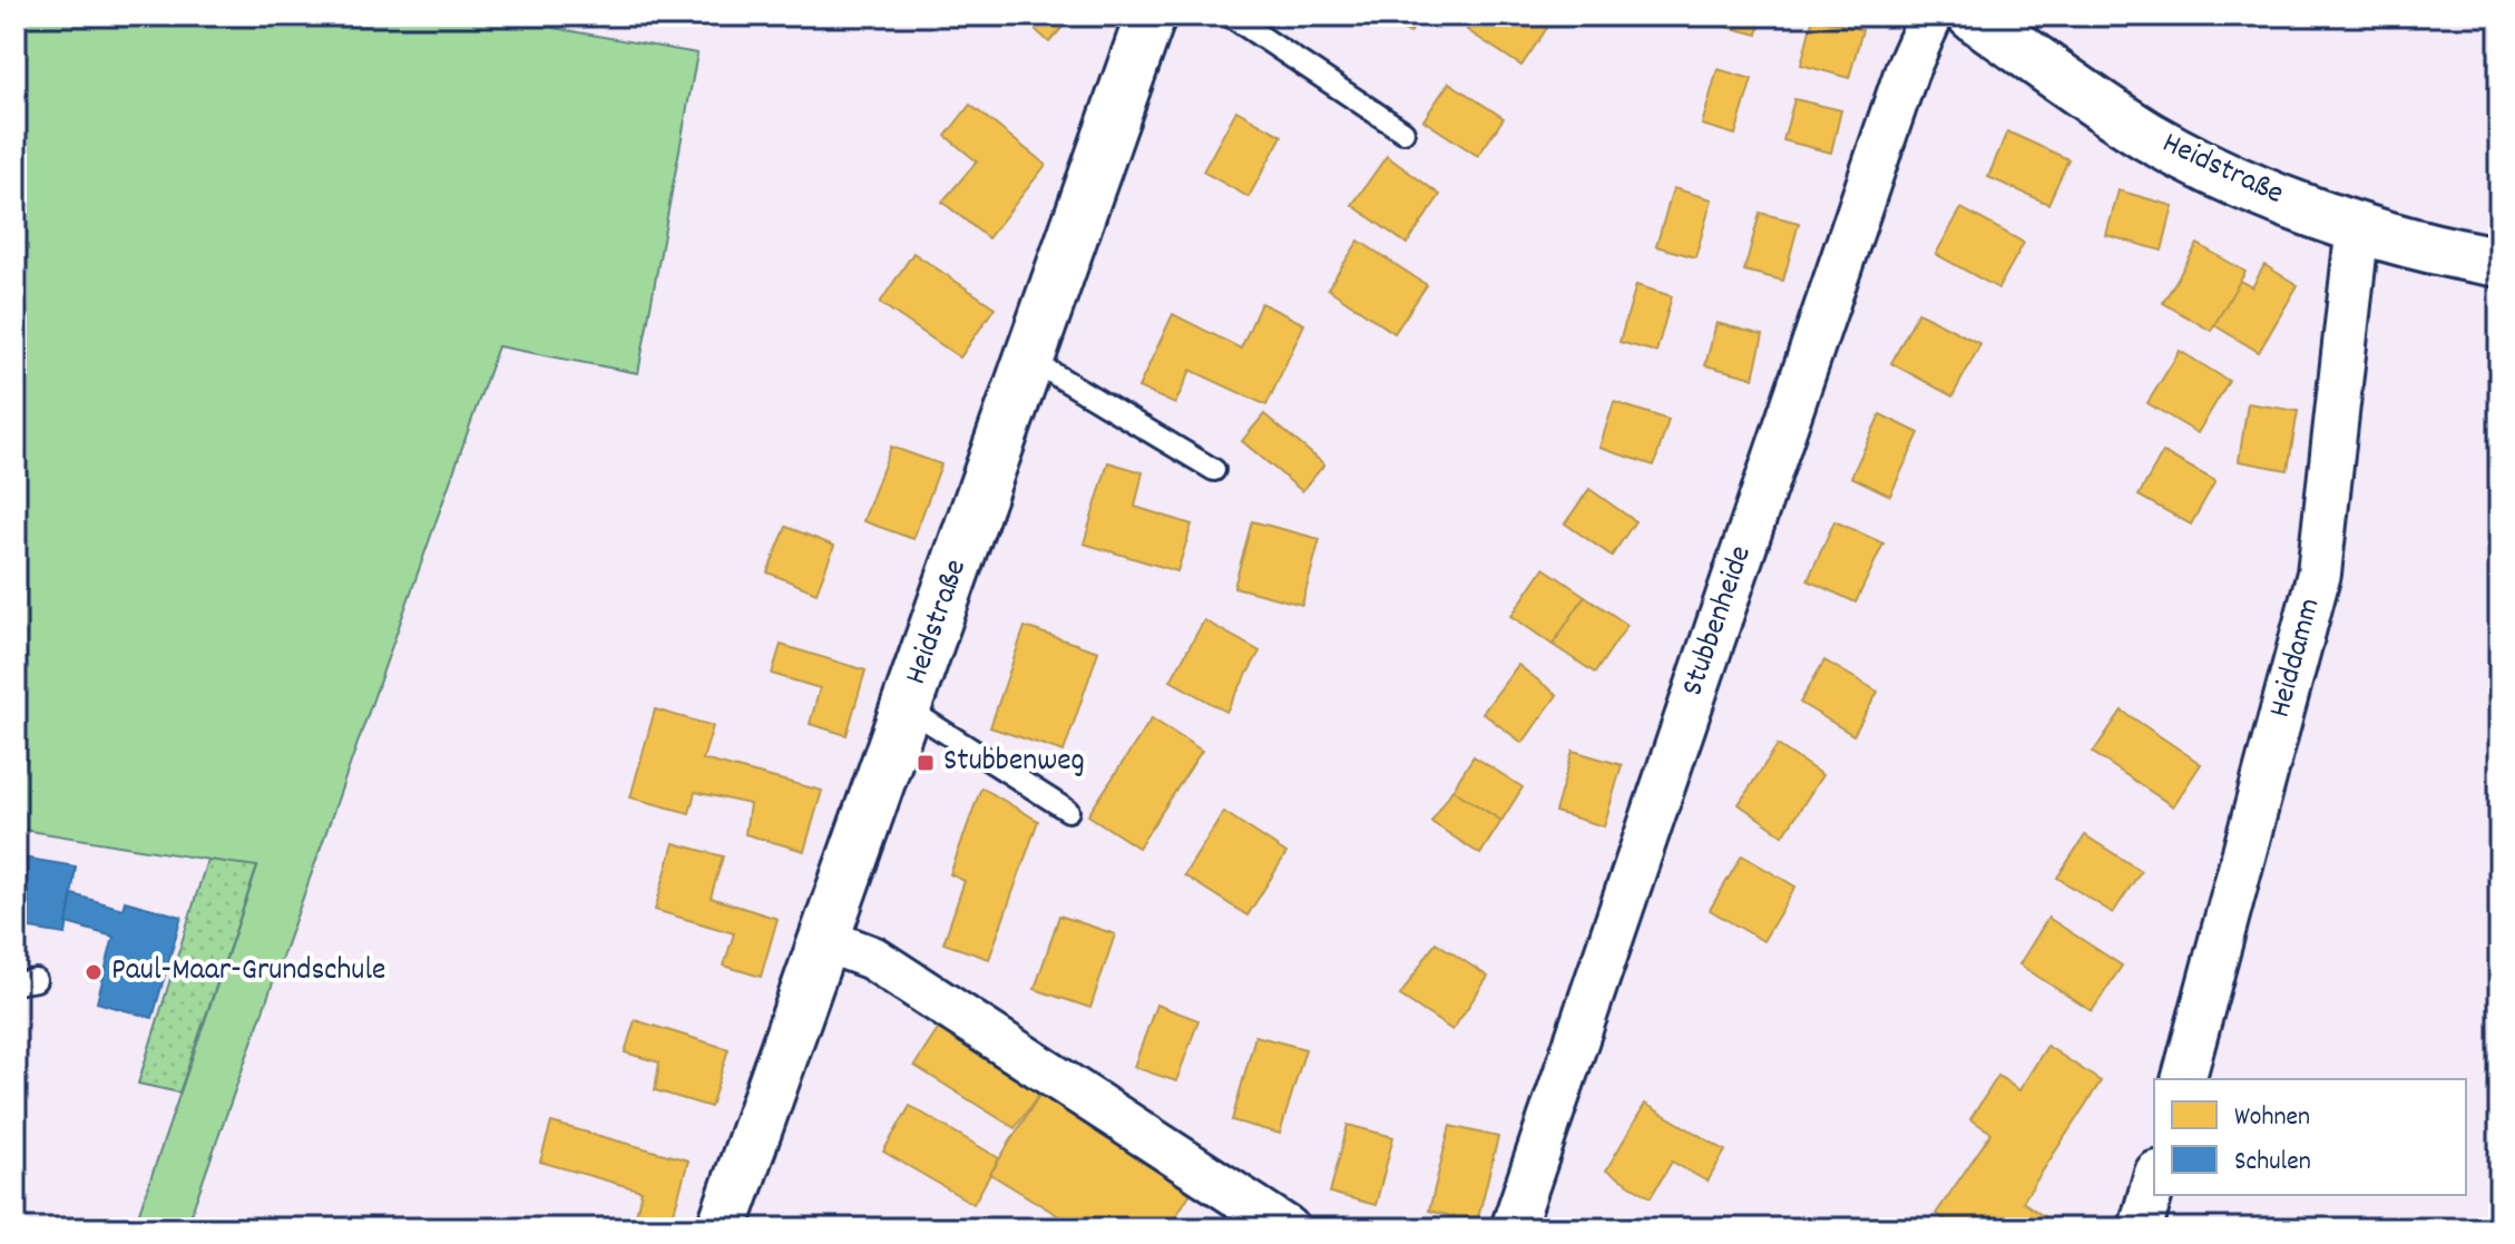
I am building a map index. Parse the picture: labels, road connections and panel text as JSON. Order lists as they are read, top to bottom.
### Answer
{
  "streets": {
    "street": ["Heidstraße", "Stubbenheide", "Heiddamm"]
  },
  "crossings": [
    ["Heidstraße", "Heiddamm"]
  ],
  "places": {
    "transit": ["Stubbenweg"],
    "other": ["Paul-Maar-Grundschule"]
  },
  "legend": ["Wohnen", "Schulen"]
}
